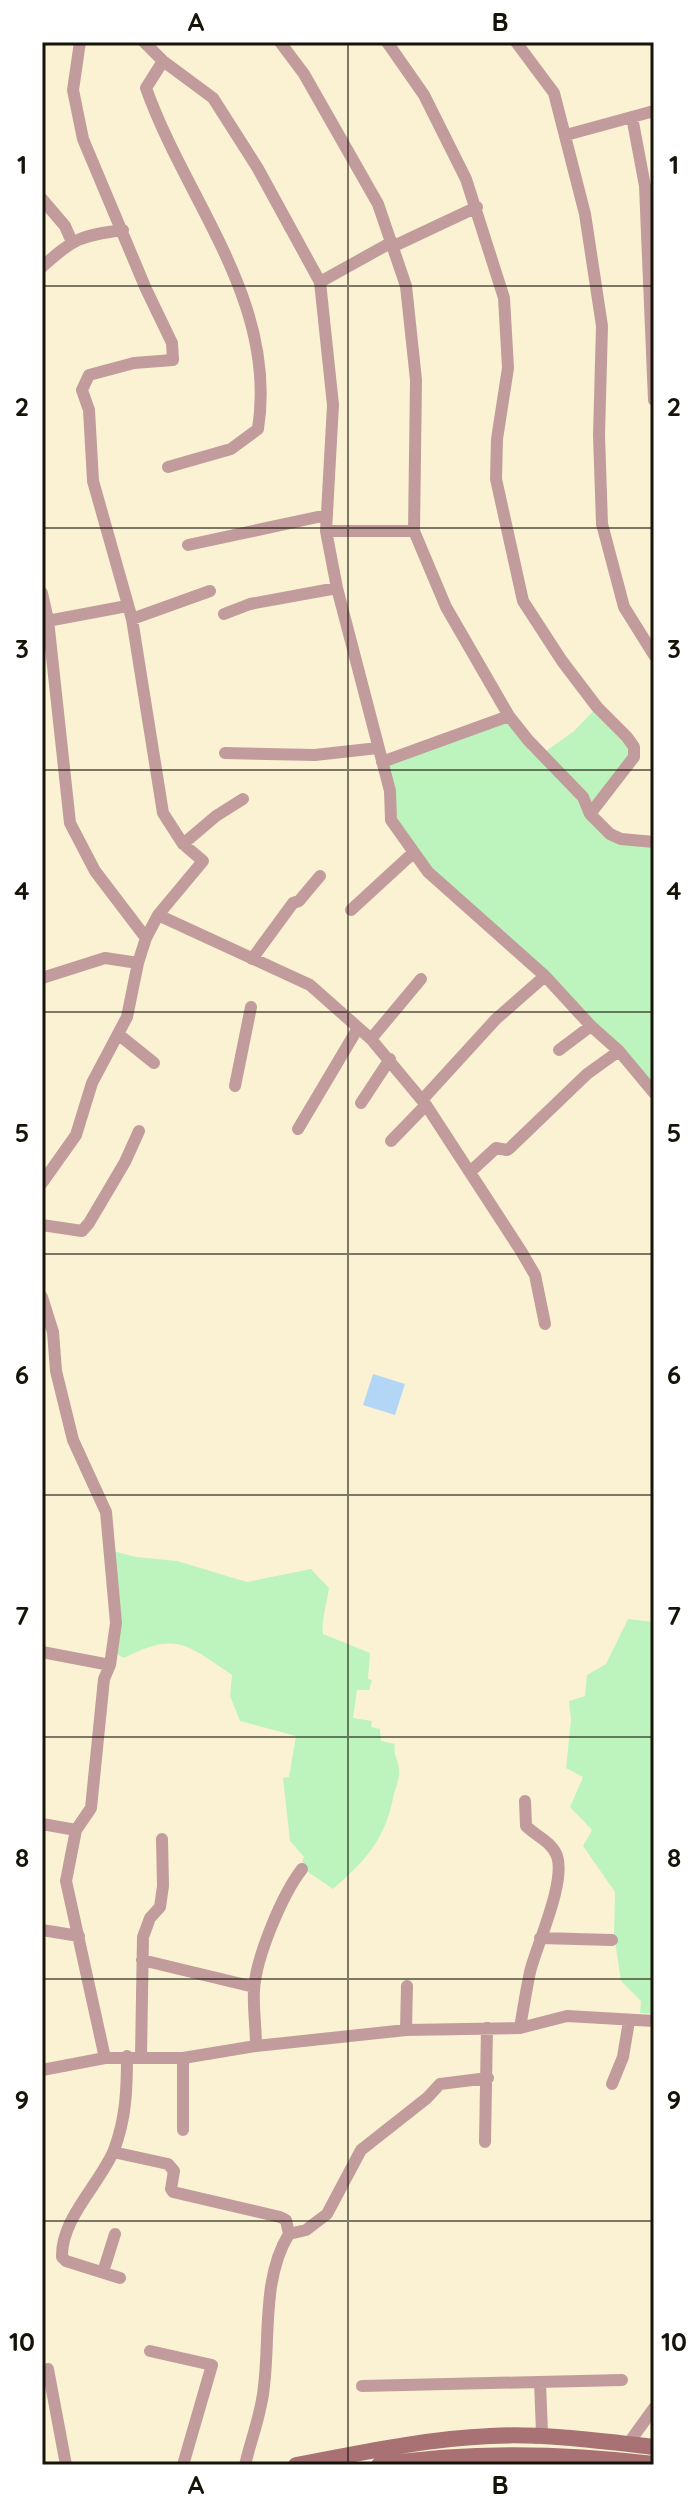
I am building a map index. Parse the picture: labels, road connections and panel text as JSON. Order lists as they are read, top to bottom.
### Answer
{
  "grid": {
    "columns": ["A", "B"],
    "rows": [
      "1",
      "2",
      "3",
      "4",
      "5",
      "6",
      "7",
      "8",
      "9",
      "10"
    ]
  }
}
